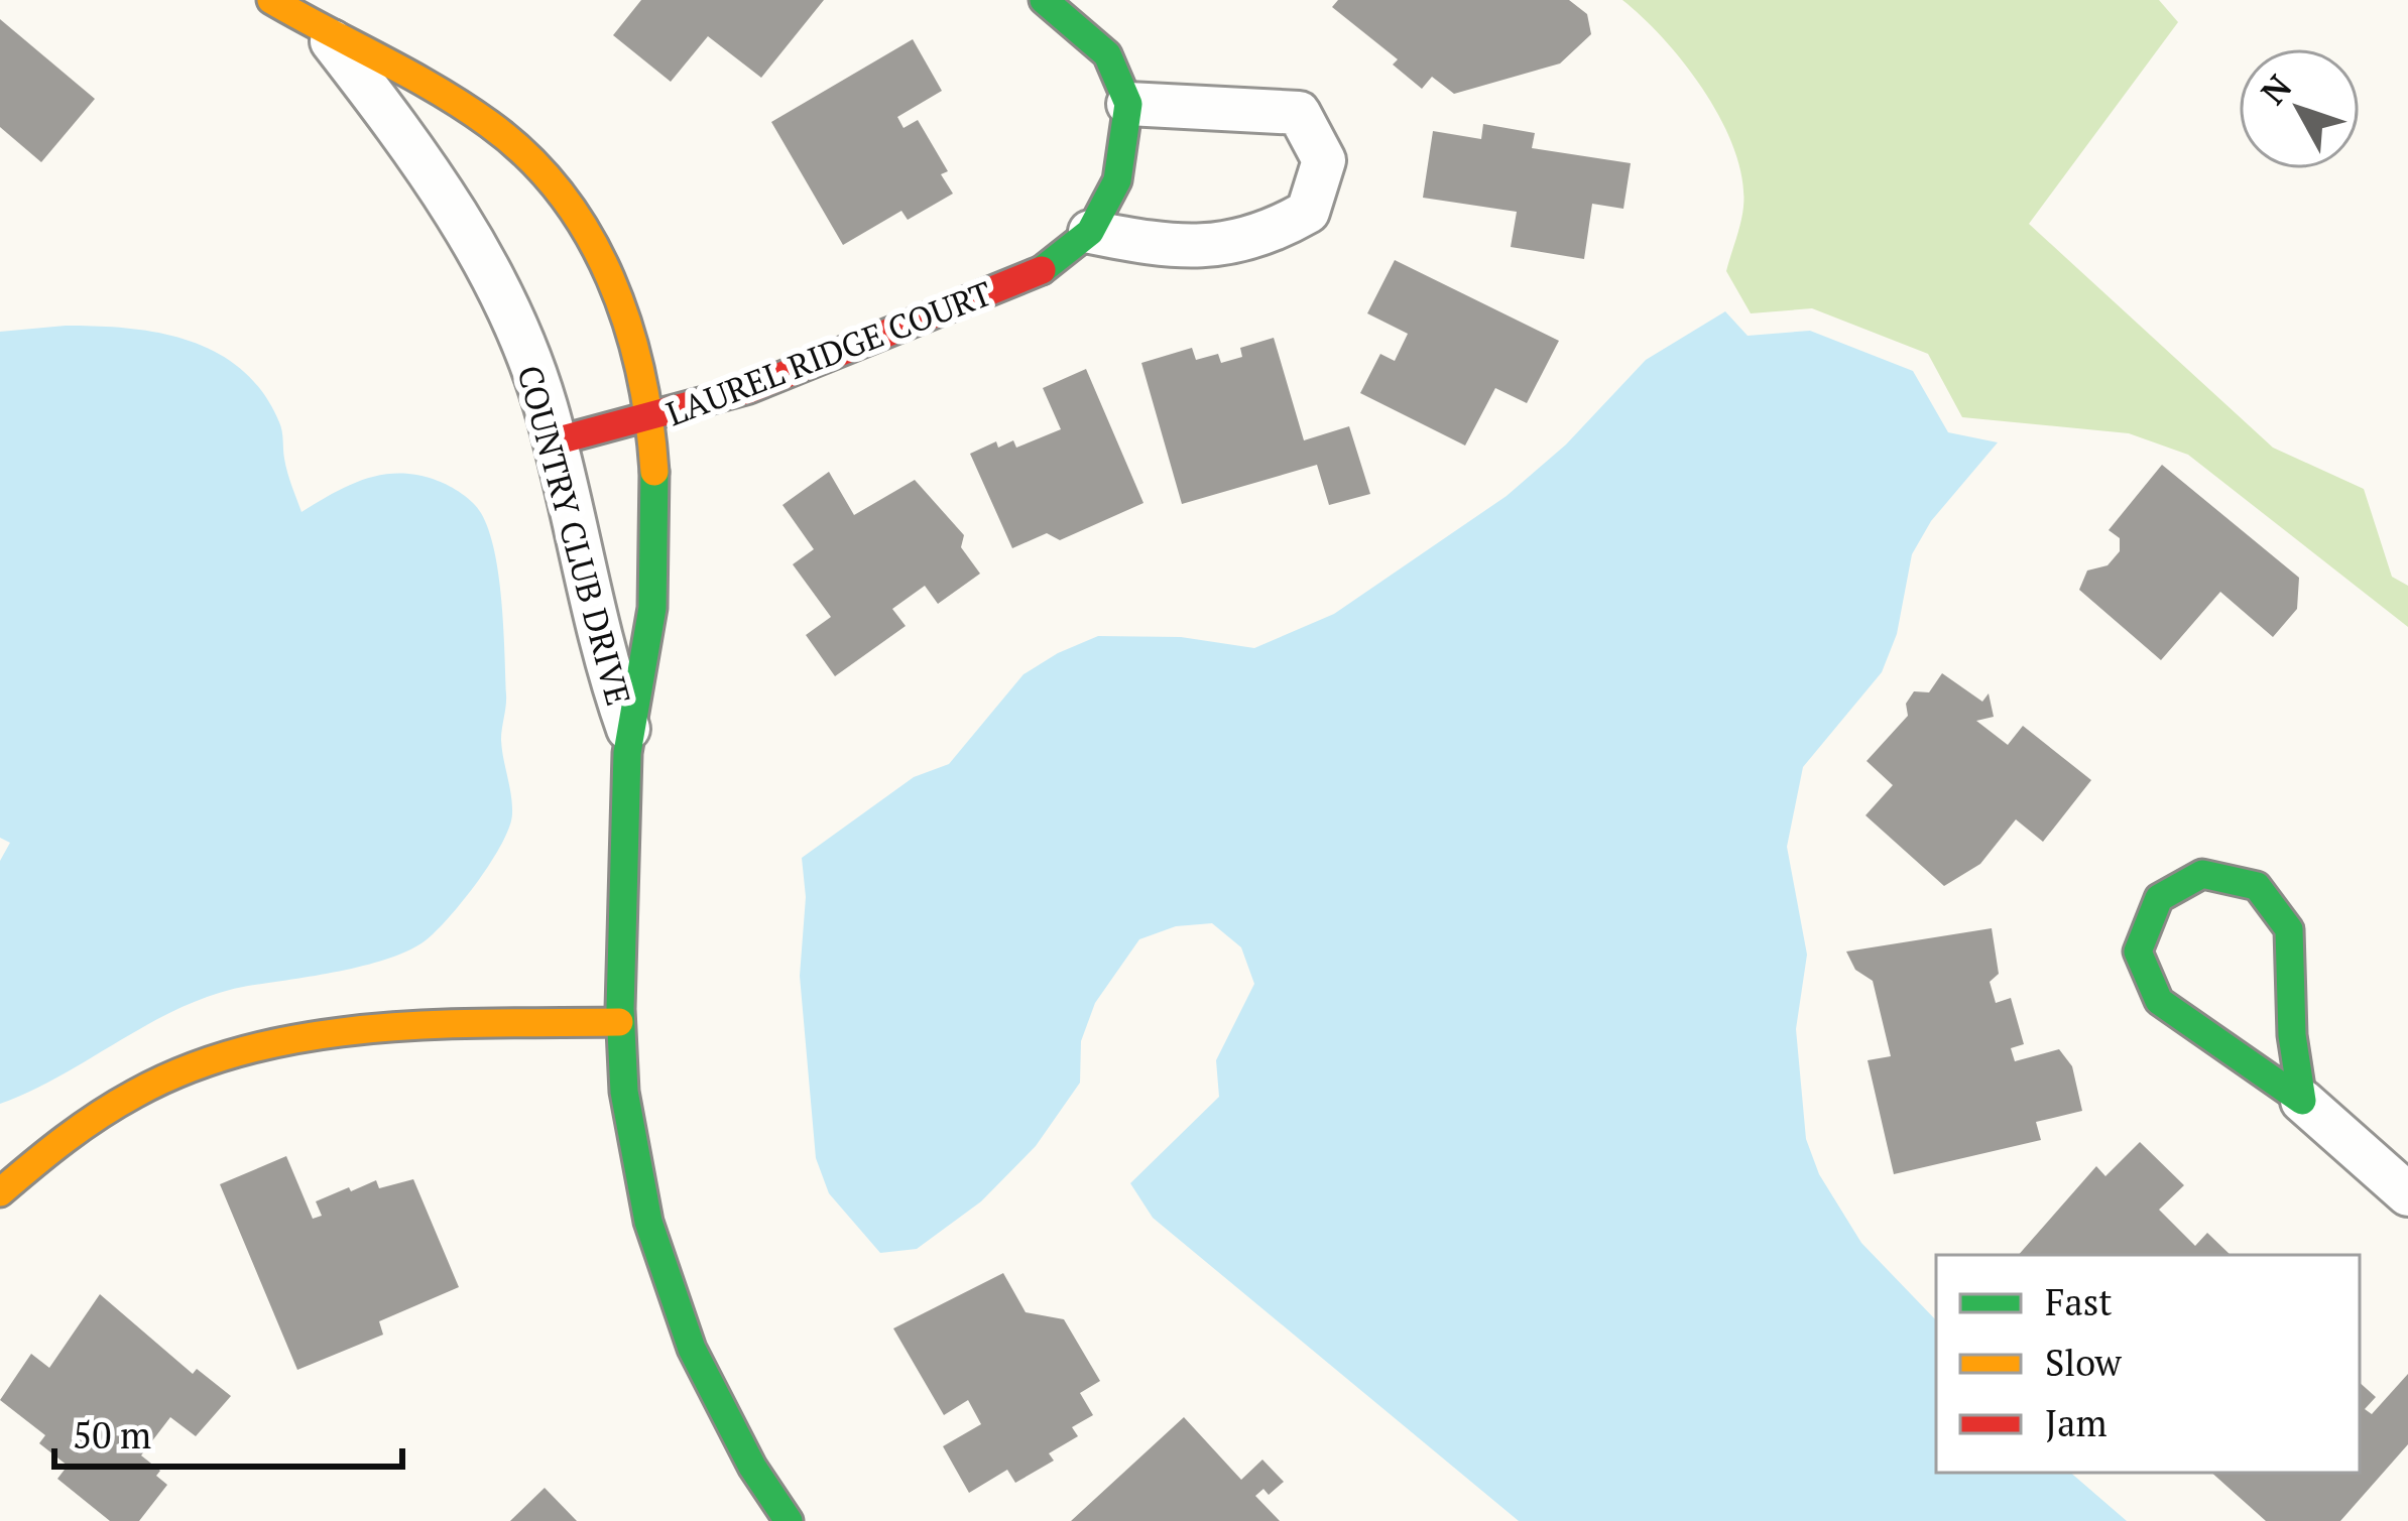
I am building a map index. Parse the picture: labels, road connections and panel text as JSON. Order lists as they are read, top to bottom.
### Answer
{
  "streets": {
    "street": ["LAUREL RIDGE COURT", "COUNTRY CLUB DRIVE"]
  },
  "crossings": [
    ["LAUREL RIDGE COURT", "COUNTRY CLUB DRIVE"]
  ],
  "legend": ["Fast", "Slow", "Jam"],
  "scale_bar": "50 m",
  "north": "top left"
}
